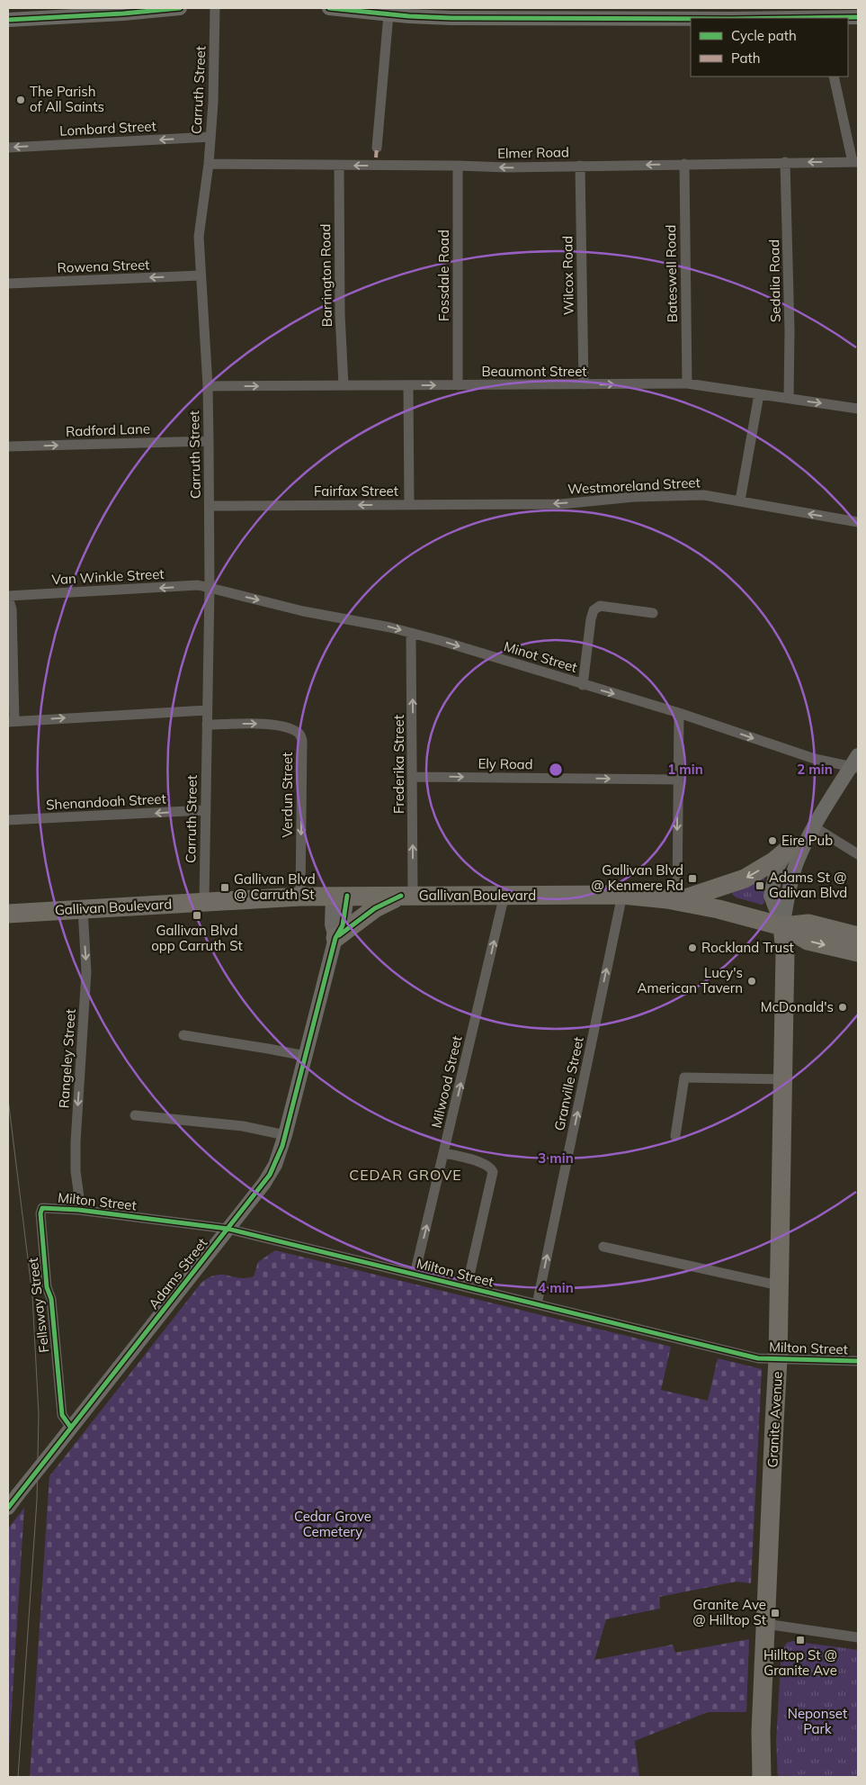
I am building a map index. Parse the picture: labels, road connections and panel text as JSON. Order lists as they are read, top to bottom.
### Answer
{
  "streets": {
    "highway": ["Gallivan Boulevard", "Granite Avenue"],
    "main road": ["Adams Street"],
    "street": [
      "Carruth Street",
      "Lombard Street",
      "Elmer Road",
      "Rowena Street",
      "Bateswell Road",
      "Barrington Road",
      "Fossdale Road",
      "Wilcox Road",
      "Sedalia Road",
      "Beaumont Street",
      "Radford Lane",
      "Westmoreland Street",
      "Fairfax Street",
      "Van Winkle Street",
      "Minot Street",
      "Frederika Street",
      "Ely Road",
      "Verdun Street",
      "Shenandoah Street",
      "Rangeley Street",
      "Milwood Street",
      "Granville Street",
      "Milton Street",
      "Fellsway Street"
    ]
  },
  "crossings": [
    ["Carruth Street", "Lombard Street"],
    ["Carruth Street", "Elmer Road"],
    ["Carruth Street", "Rowena Street"],
    ["Carruth Street", "Beaumont Street"],
    ["Carruth Street", "Radford Lane"],
    ["Carruth Street", "Fairfax Street"],
    ["Carruth Street", "Van Winkle Street"],
    ["Carruth Street", "Minot Street"],
    ["Carruth Street", "Verdun Street"],
    ["Carruth Street", "Shenandoah Street"],
    ["Carruth Street", "Gallivan Boulevard"],
    ["Elmer Road", "Bateswell Road"],
    ["Elmer Road", "Barrington Road"],
    ["Elmer Road", "Fossdale Road"],
    ["Elmer Road", "Wilcox Road"],
    ["Elmer Road", "Sedalia Road"],
    ["Bateswell Road", "Beaumont Street"],
    ["Barrington Road", "Beaumont Street"],
    ["Fossdale Road", "Beaumont Street"],
    ["Wilcox Road", "Beaumont Street"],
    ["Sedalia Road", "Beaumont Street"],
    ["Beaumont Street", "Fairfax Street"],
    ["Westmoreland Street", "Fairfax Street"],
    ["Van Winkle Street", "Minot Street"],
    ["Minot Street", "Frederika Street"],
    ["Frederika Street", "Ely Road"],
    ["Frederika Street", "Gallivan Boulevard"],
    ["Verdun Street", "Gallivan Boulevard"],
    ["Gallivan Boulevard", "Rangeley Street"],
    ["Gallivan Boulevard", "Milwood Street"],
    ["Gallivan Boulevard", "Granville Street"],
    ["Gallivan Boulevard", "Adams Street"],
    ["Gallivan Boulevard", "Granite Avenue"],
    ["Rangeley Street", "Milton Street"],
    ["Milwood Street", "Milton Street"],
    ["Granville Street", "Milton Street"],
    ["Milton Street", "Adams Street"],
    ["Milton Street", "Fellsway Street"],
    ["Milton Street", "Granite Avenue"],
    ["Adams Street", "Fellsway Street"]
  ],
  "one_way": [
    "Lombard Street",
    "Elmer Road",
    "Rowena Street",
    "Beaumont Street",
    "Radford Lane",
    "Westmoreland Street",
    "Fairfax Street",
    "Van Winkle Street",
    "Minot Street",
    "Frederika Street",
    "Ely Road",
    "Shenandoah Street",
    "Rangeley Street",
    "Milwood Street",
    "Granville Street"
  ],
  "districts": ["CEDAR GROVE"],
  "parks": ["Cedar Grove Cemetery", "Neponset Park"],
  "places": {
    "other": [
      "The Parish of All Saints",
      "Eire Pub",
      "Rockland Trust",
      "Lucy's American Tavern",
      "McDonald's"
    ],
    "transit": [
      "Gallivan Blvd @ Kenmere Rd",
      "Adams St @ Galivan Blvd",
      "Gallivan Blvd @ Carruth St",
      "Gallivan Blvd opp Carruth St",
      "Granite Ave @ Hilltop St",
      "Hilltop St @ Granite Ave"
    ]
  },
  "legend": ["Cycle path", "Path"],
  "rings": [
    "1 min",
    "2 min",
    "3 min",
    "4 min"
  ]
}
